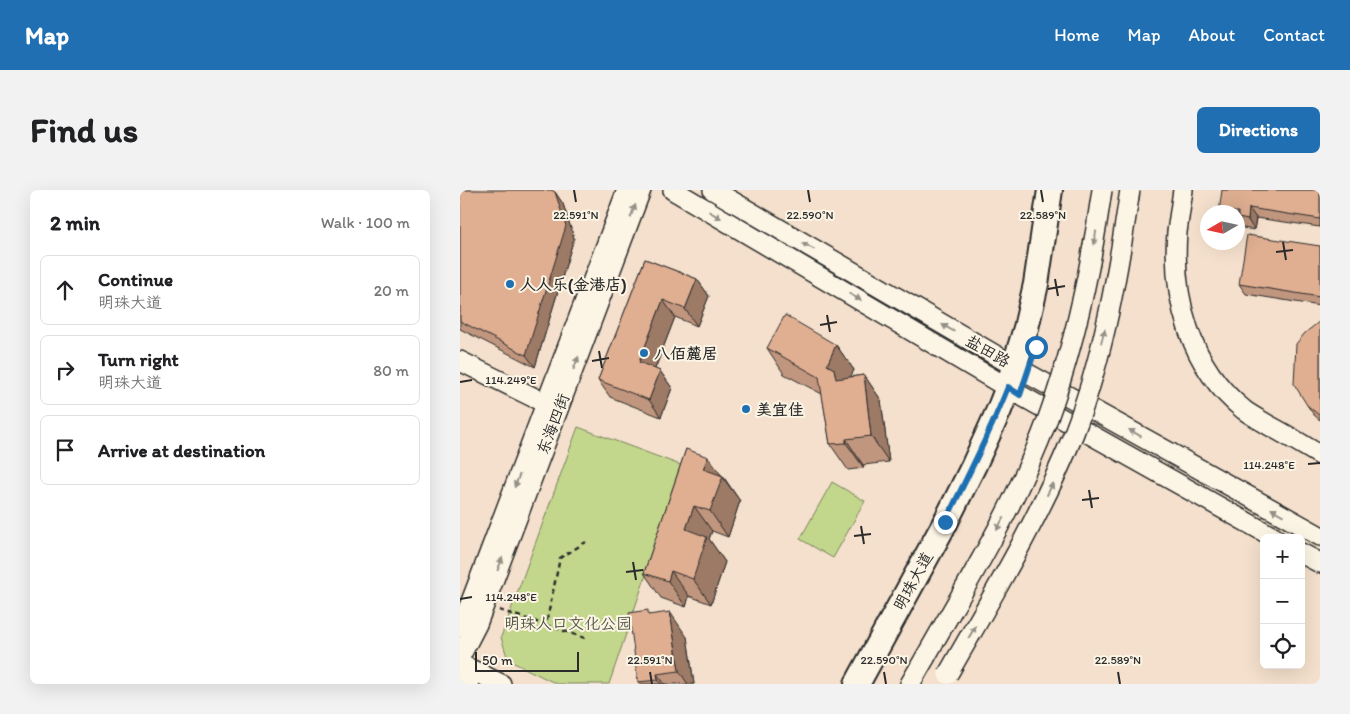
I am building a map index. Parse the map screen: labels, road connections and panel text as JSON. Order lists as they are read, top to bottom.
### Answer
{
  "streets": {
    "main road": ["明珠大道"],
    "street": ["盐田路", "东海四街"]
  },
  "crossings": [
    ["盐田路", "明珠大道"]
  ],
  "parks": ["明珠人口文化公园"],
  "places": ["人人乐(金港店)", "八佰麓居", "美宜佳"],
  "scale_bar": "50 m",
  "north": "left",
  "page": {
    "header": "Map",
    "nav": [
      "Home",
      "Map",
      "About",
      "Contact"
    ],
    "buttons": "Directions",
    "title": "Find us",
    "heading": ["2 min", "Walk · 100 m"],
    "list": [
      ["Continue", "明珠大道", "20 m"],
      ["Turn right", "明珠大道", "80 m"],
      "Arrive at destination"
    ],
    "map_buttons": ["+", "−"],
    "scale": "50 m"
  },
  "coordinates": [
    "22.591°N",
    "22.590°N",
    "22.589°N",
    "114.249°E",
    "114.248°E"
  ]
}
